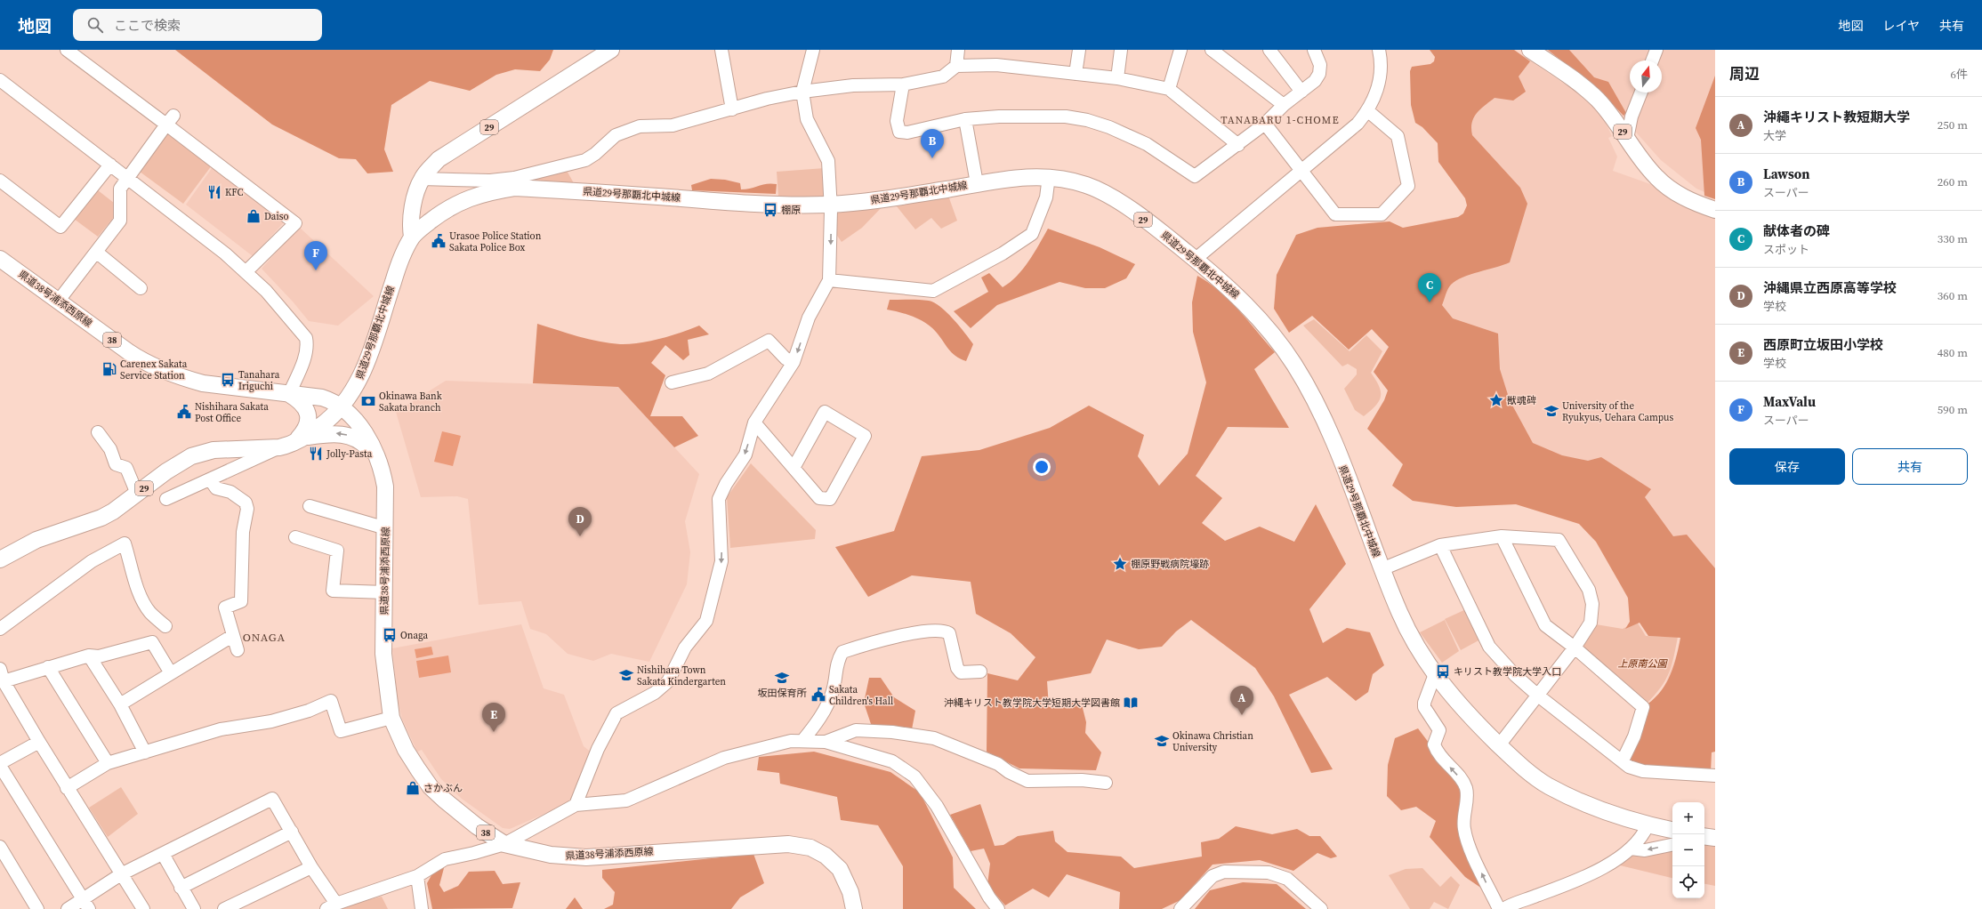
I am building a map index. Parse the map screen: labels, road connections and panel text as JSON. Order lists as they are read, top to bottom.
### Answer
{
  "streets": {
    "main road": [
      "29",
      "県道29号那覇北中城線",
      "県道38号浦添西原線",
      "38"
    ]
  },
  "crossings": [
    ["29", "県道29号那覇北中城線"],
    ["県道29号那覇北中城線", "県道38号浦添西原線"]
  ],
  "districts": ["TANABARU 1-CHOME", "ONAGA"],
  "parks": ["上原南公園"],
  "places": {
    "restaurant": ["KFC", "Jolly-Pasta"],
    "bus stop": [
      "棚原",
      "Tanahara Iriguchi",
      "Onaga",
      "キリスト教学院大学入口"
    ],
    "shop": ["Daiso", "さかぶん"],
    "public building": ["Urasoe Police Station Sakata Police Box", "Nishihara Sakata Post Office", "Sakata Children's Hall"],
    "fuel station": ["Carenex Sakata Service Station"],
    "place": ["獣魂碑", "棚原野戦病院壕跡"],
    "bank": ["Okinawa Bank Sakata branch"],
    "school or university": [
      "University of the Ryukyus, Uehara Campus",
      "Nishihara Town Sakata Kindergarten",
      "坂田保育所",
      "Okinawa Christian University"
    ],
    "library": ["沖縄キリスト教学院大学短期大学図書館"]
  },
  "north": "top",
  "page": {
    "header": "地図",
    "search": "ここで検索",
    "nav": ["地図", "レイヤ", "共有"],
    "heading": ["周辺", "6件"],
    "list": [
      {
        "mark": "A",
        "name": "沖繩キリスト教短期大学",
        "note": "大学",
        "value": "250 m"
      },
      {
        "mark": "B",
        "name": "Lawson",
        "note": "スーパー",
        "value": "260 m"
      },
      {
        "mark": "C",
        "name": "献体者の碑",
        "note": "スポット",
        "value": "330 m"
      },
      {
        "mark": "D",
        "name": "沖縄県立西原高等学校",
        "note": "学校",
        "value": "360 m"
      },
      {
        "mark": "E",
        "name": "西原町立坂田小学校",
        "note": "学校",
        "value": "480 m"
      },
      {
        "mark": "F",
        "name": "MaxValu",
        "note": "スーパー",
        "value": "590 m"
      }
    ],
    "pins": [
      "B",
      "F",
      "C",
      "D",
      "A",
      "E"
    ],
    "buttons": ["保存", "共有"],
    "map_buttons": ["+", "−"]
  }
}
